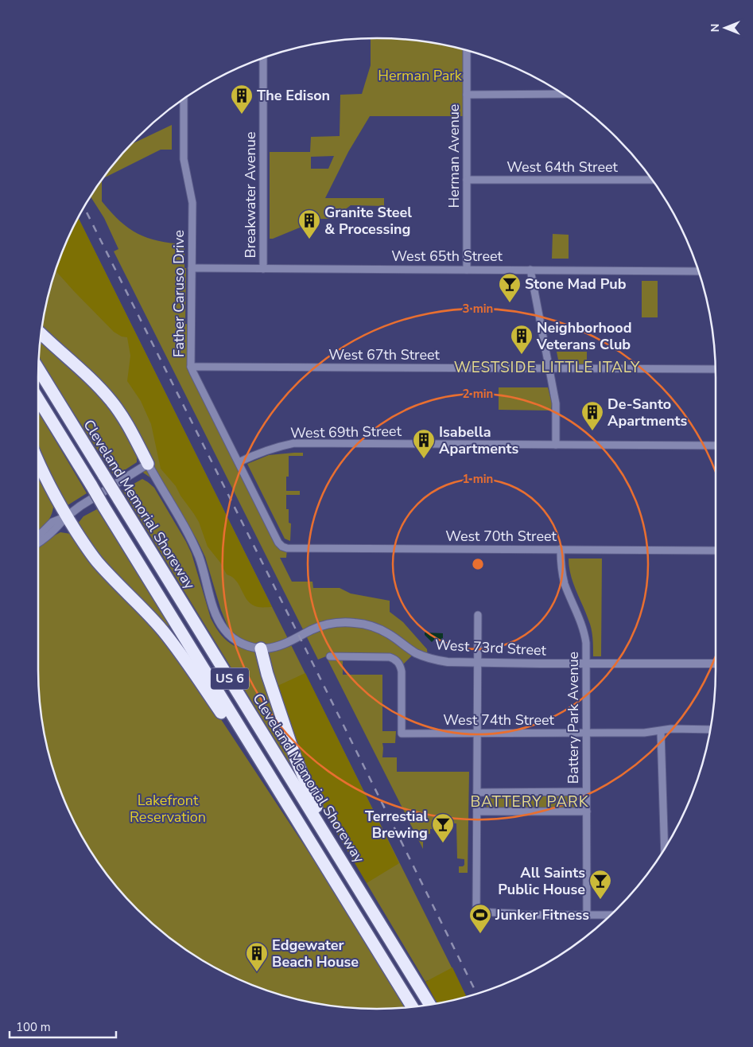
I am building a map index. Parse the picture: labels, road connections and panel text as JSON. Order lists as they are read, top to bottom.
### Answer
{
  "streets": {
    "highway": ["Cleveland Memorial Shoreway", "US 6"],
    "street": [
      "Herman Avenue",
      "West 64th Street",
      "Breakwater Avenue",
      "West 65th Street",
      "Father Caruso Drive",
      "West 67th Street",
      "West 69th Street",
      "West 70th Street",
      "West 73rd Street",
      "Battery Park Avenue",
      "West 74th Street"
    ]
  },
  "crossings": [
    ["Herman Avenue", "West 64th Street"],
    ["Herman Avenue", "West 65th Street"],
    ["Breakwater Avenue", "West 65th Street"],
    ["West 65th Street", "Father Caruso Drive"],
    ["Father Caruso Drive", "West 67th Street"],
    ["Father Caruso Drive", "West 69th Street"],
    ["Father Caruso Drive", "West 70th Street"],
    ["West 70th Street", "Battery Park Avenue"],
    ["West 73rd Street", "Battery Park Avenue"],
    ["Battery Park Avenue", "West 74th Street"]
  ],
  "districts": ["WESTSIDE LITTLE ITALY", "BATTERY PARK"],
  "parks": ["Herman Park", "Lakefront Reservation"],
  "places": {
    "building": [
      "The Edison",
      "Granite Steel & Processing",
      "Neighborhood Veterans Club",
      "De-Santo Apartments",
      "Isabella Apartments",
      "Edgewater Beach House"
    ],
    "bar": ["Stone Mad Pub", "Terrestial Brewing", "All Saints Public House"],
    "sports": ["Junker Fitness"]
  },
  "scale_bar": "100 m",
  "north": "left",
  "rings": ["3 min", "2 min", "1 min"]
}
